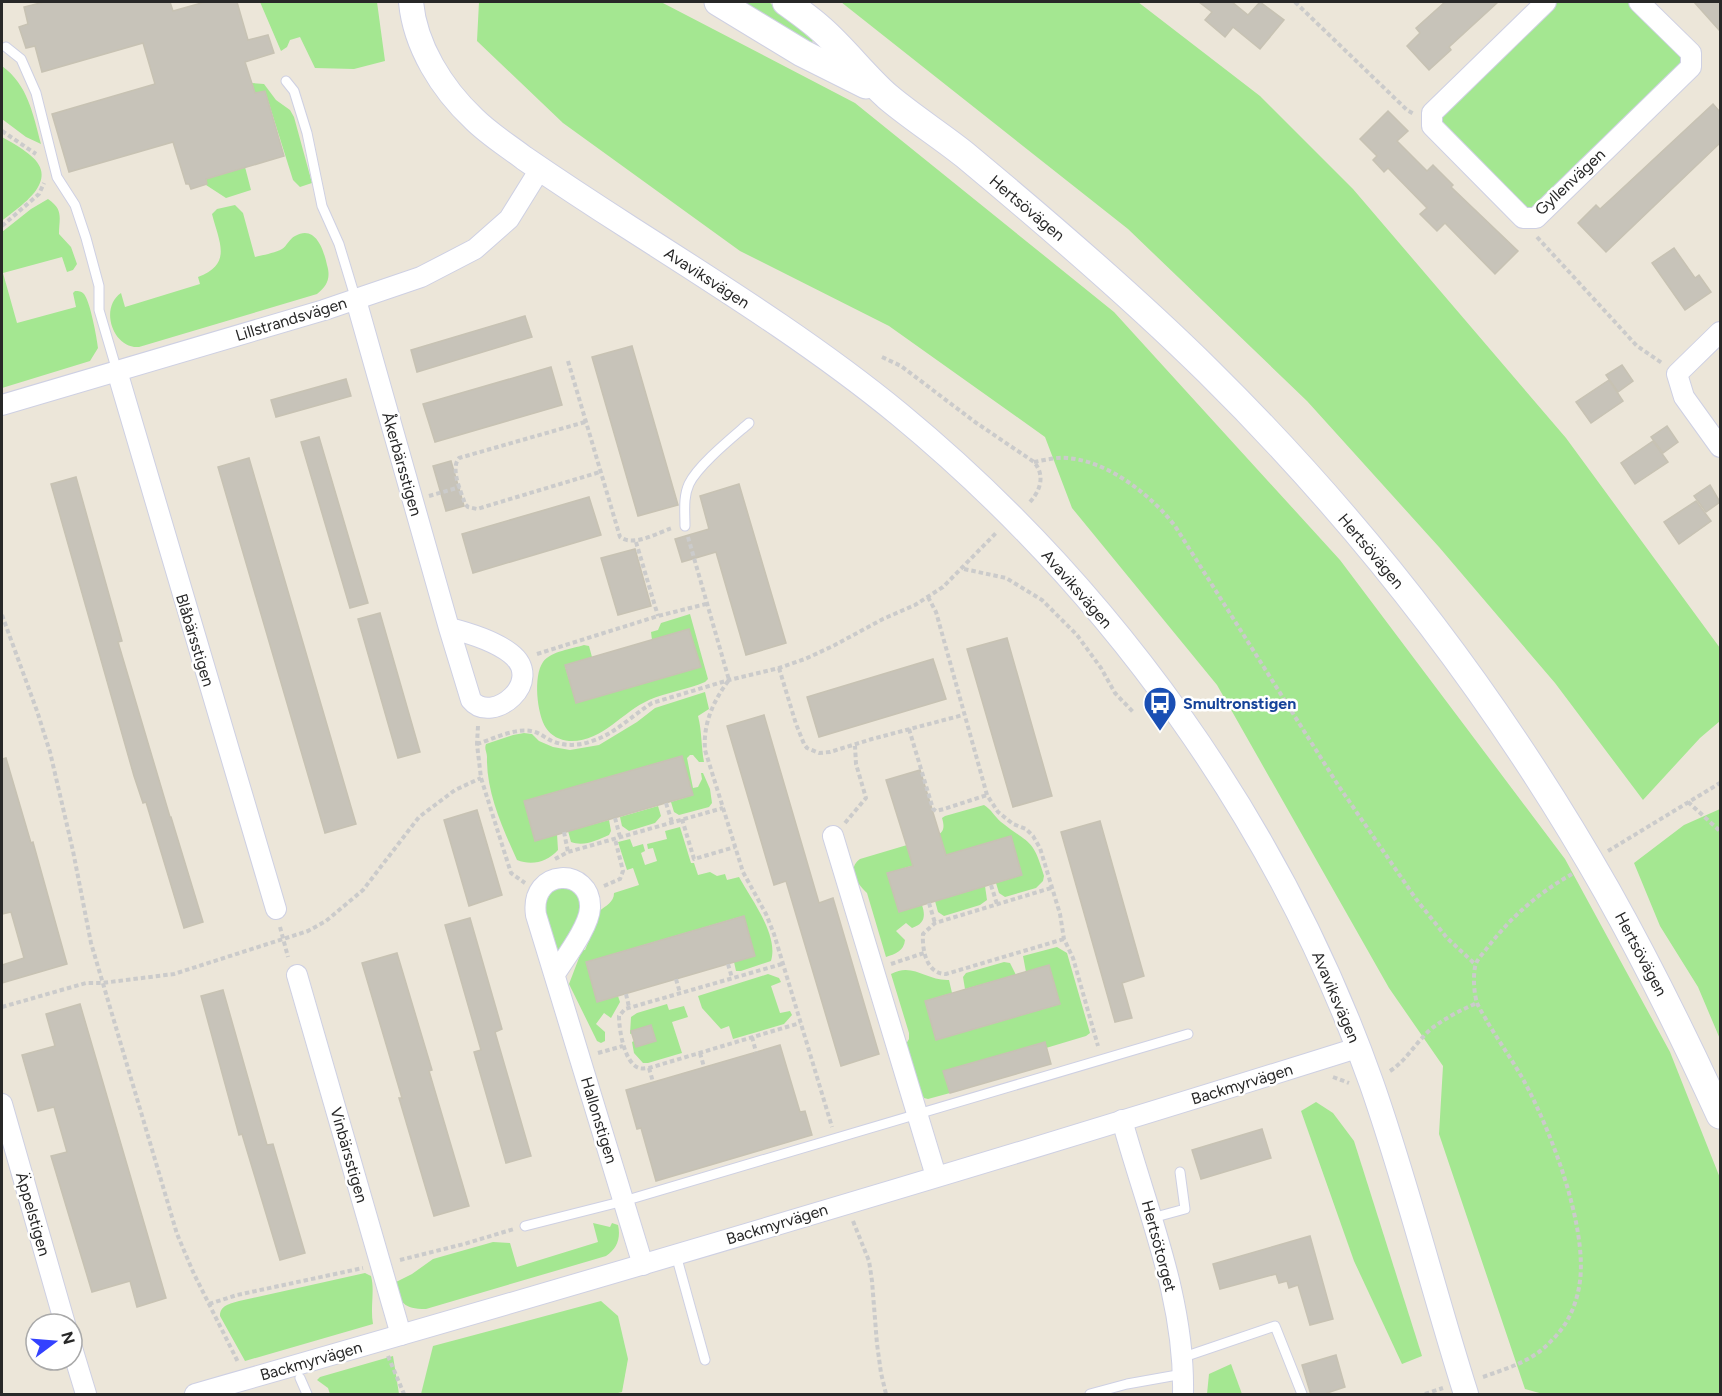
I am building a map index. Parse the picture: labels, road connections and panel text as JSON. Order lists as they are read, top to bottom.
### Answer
{
  "streets": {
    "main road": ["Hertsövägen"],
    "street": [
      "Gyllenvägen",
      "Avaviksvägen",
      "Lillstrandsvägen",
      "Åkerbärsstigen",
      "Blåbärsstigen",
      "Backmyrvägen",
      "Hallonstigen",
      "Vinbärsstigen",
      "Äppelstigen",
      "Hertsötorget"
    ]
  },
  "crossings": [
    ["Avaviksvägen", "Lillstrandsvägen"],
    ["Avaviksvägen", "Backmyrvägen"],
    ["Lillstrandsvägen", "Åkerbärsstigen"],
    ["Lillstrandsvägen", "Blåbärsstigen"],
    ["Backmyrvägen", "Hallonstigen"],
    ["Backmyrvägen", "Vinbärsstigen"],
    ["Backmyrvägen", "Hertsötorget"]
  ],
  "places": {
    "bus stop": ["Smultronstigen"]
  },
  "north": "right"
}
